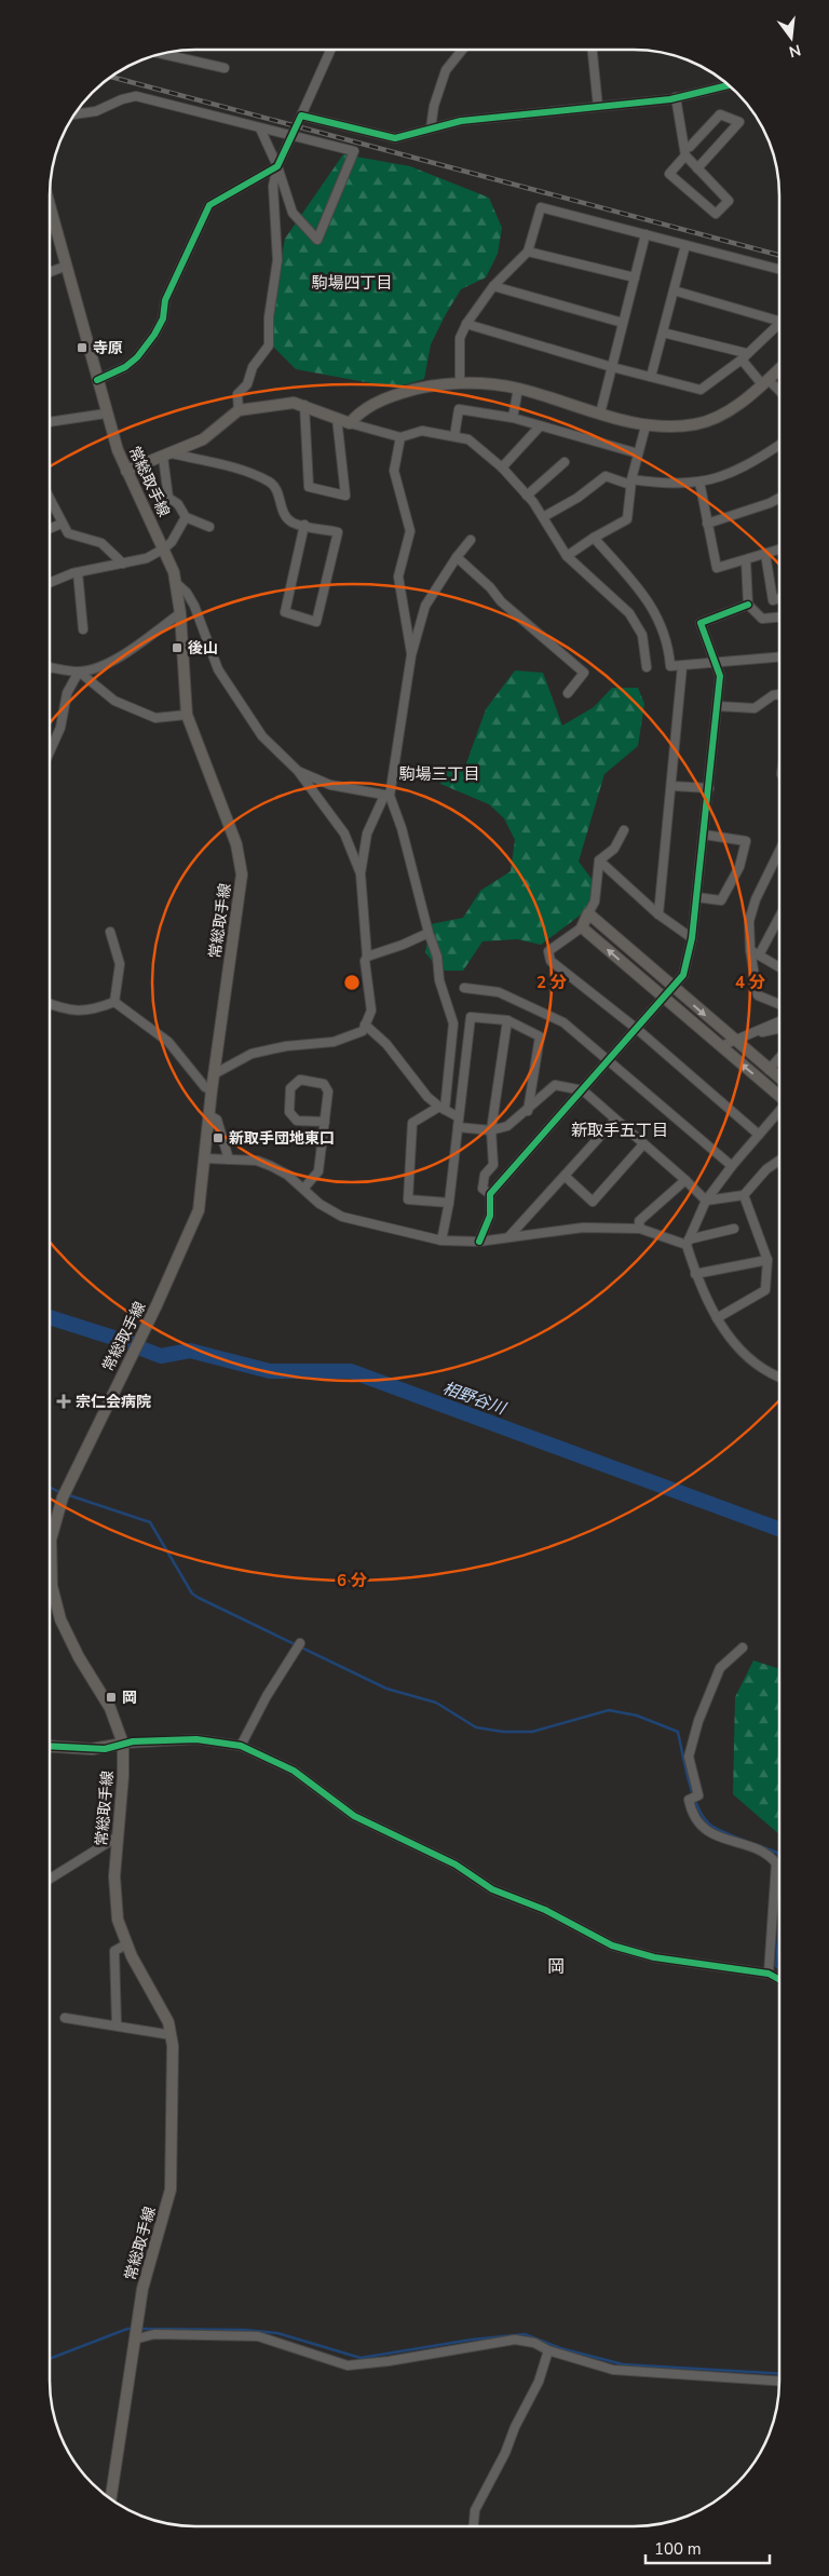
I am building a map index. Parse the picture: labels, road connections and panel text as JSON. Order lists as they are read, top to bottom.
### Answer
{
  "streets": {
    "main road": ["常総取手線"]
  },
  "districts": [
    "駒場四丁目",
    "駒場三丁目",
    "新取手五丁目",
    "岡"
  ],
  "water": ["相野谷川"],
  "places": {
    "transit": [
      "寺原",
      "後山",
      "新取手団地東口",
      "岡"
    ],
    "health": ["宗仁会病院"]
  },
  "scale_bar": "100 m",
  "north": "bottom",
  "rings": ["2 分", "4 分", "6 分"]
}
